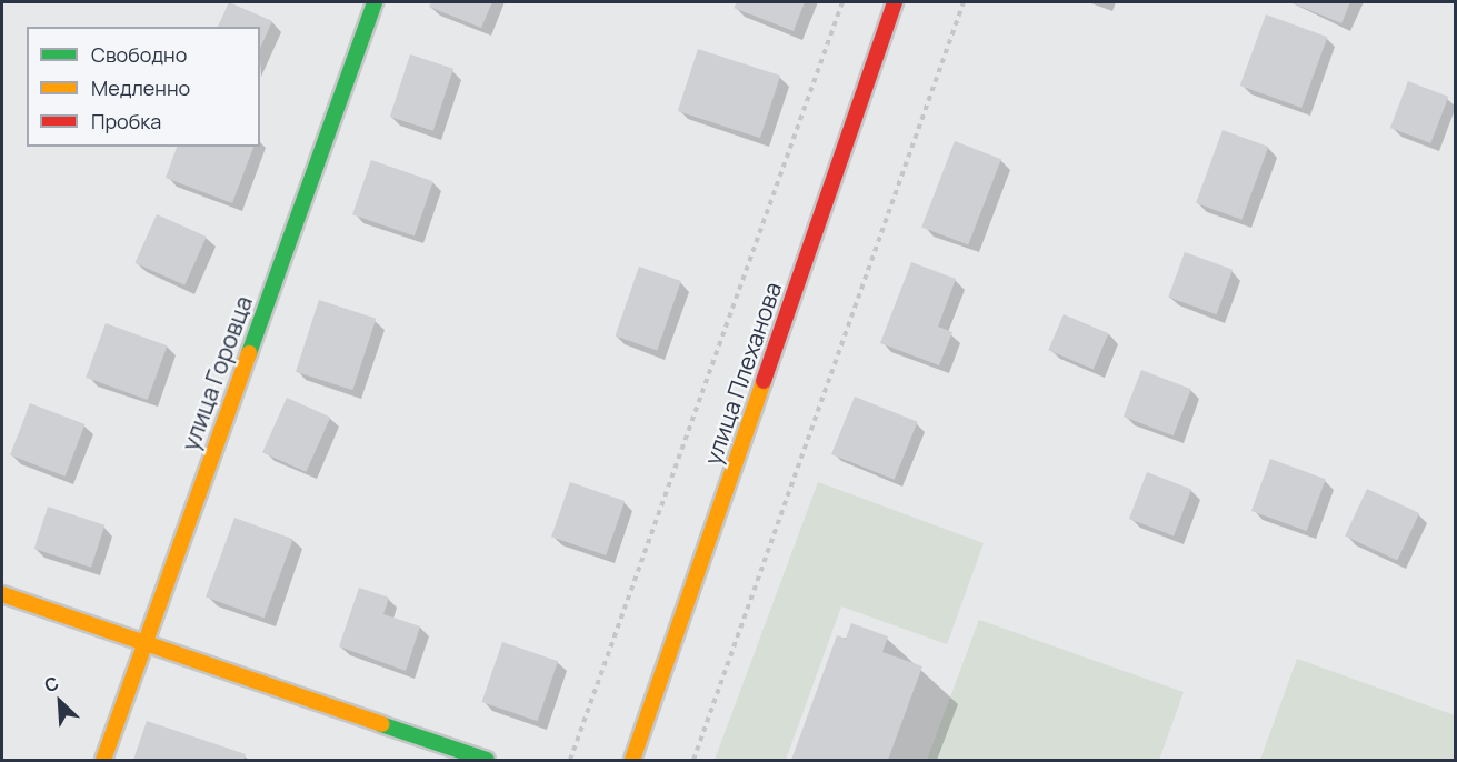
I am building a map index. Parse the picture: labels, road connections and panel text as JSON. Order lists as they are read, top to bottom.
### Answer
{
  "streets": {
    "street": ["улица Горовца", "улица Плеханова"]
  },
  "legend": ["Свободно", "Медленно", "Пробка"],
  "north": "top left"
}
